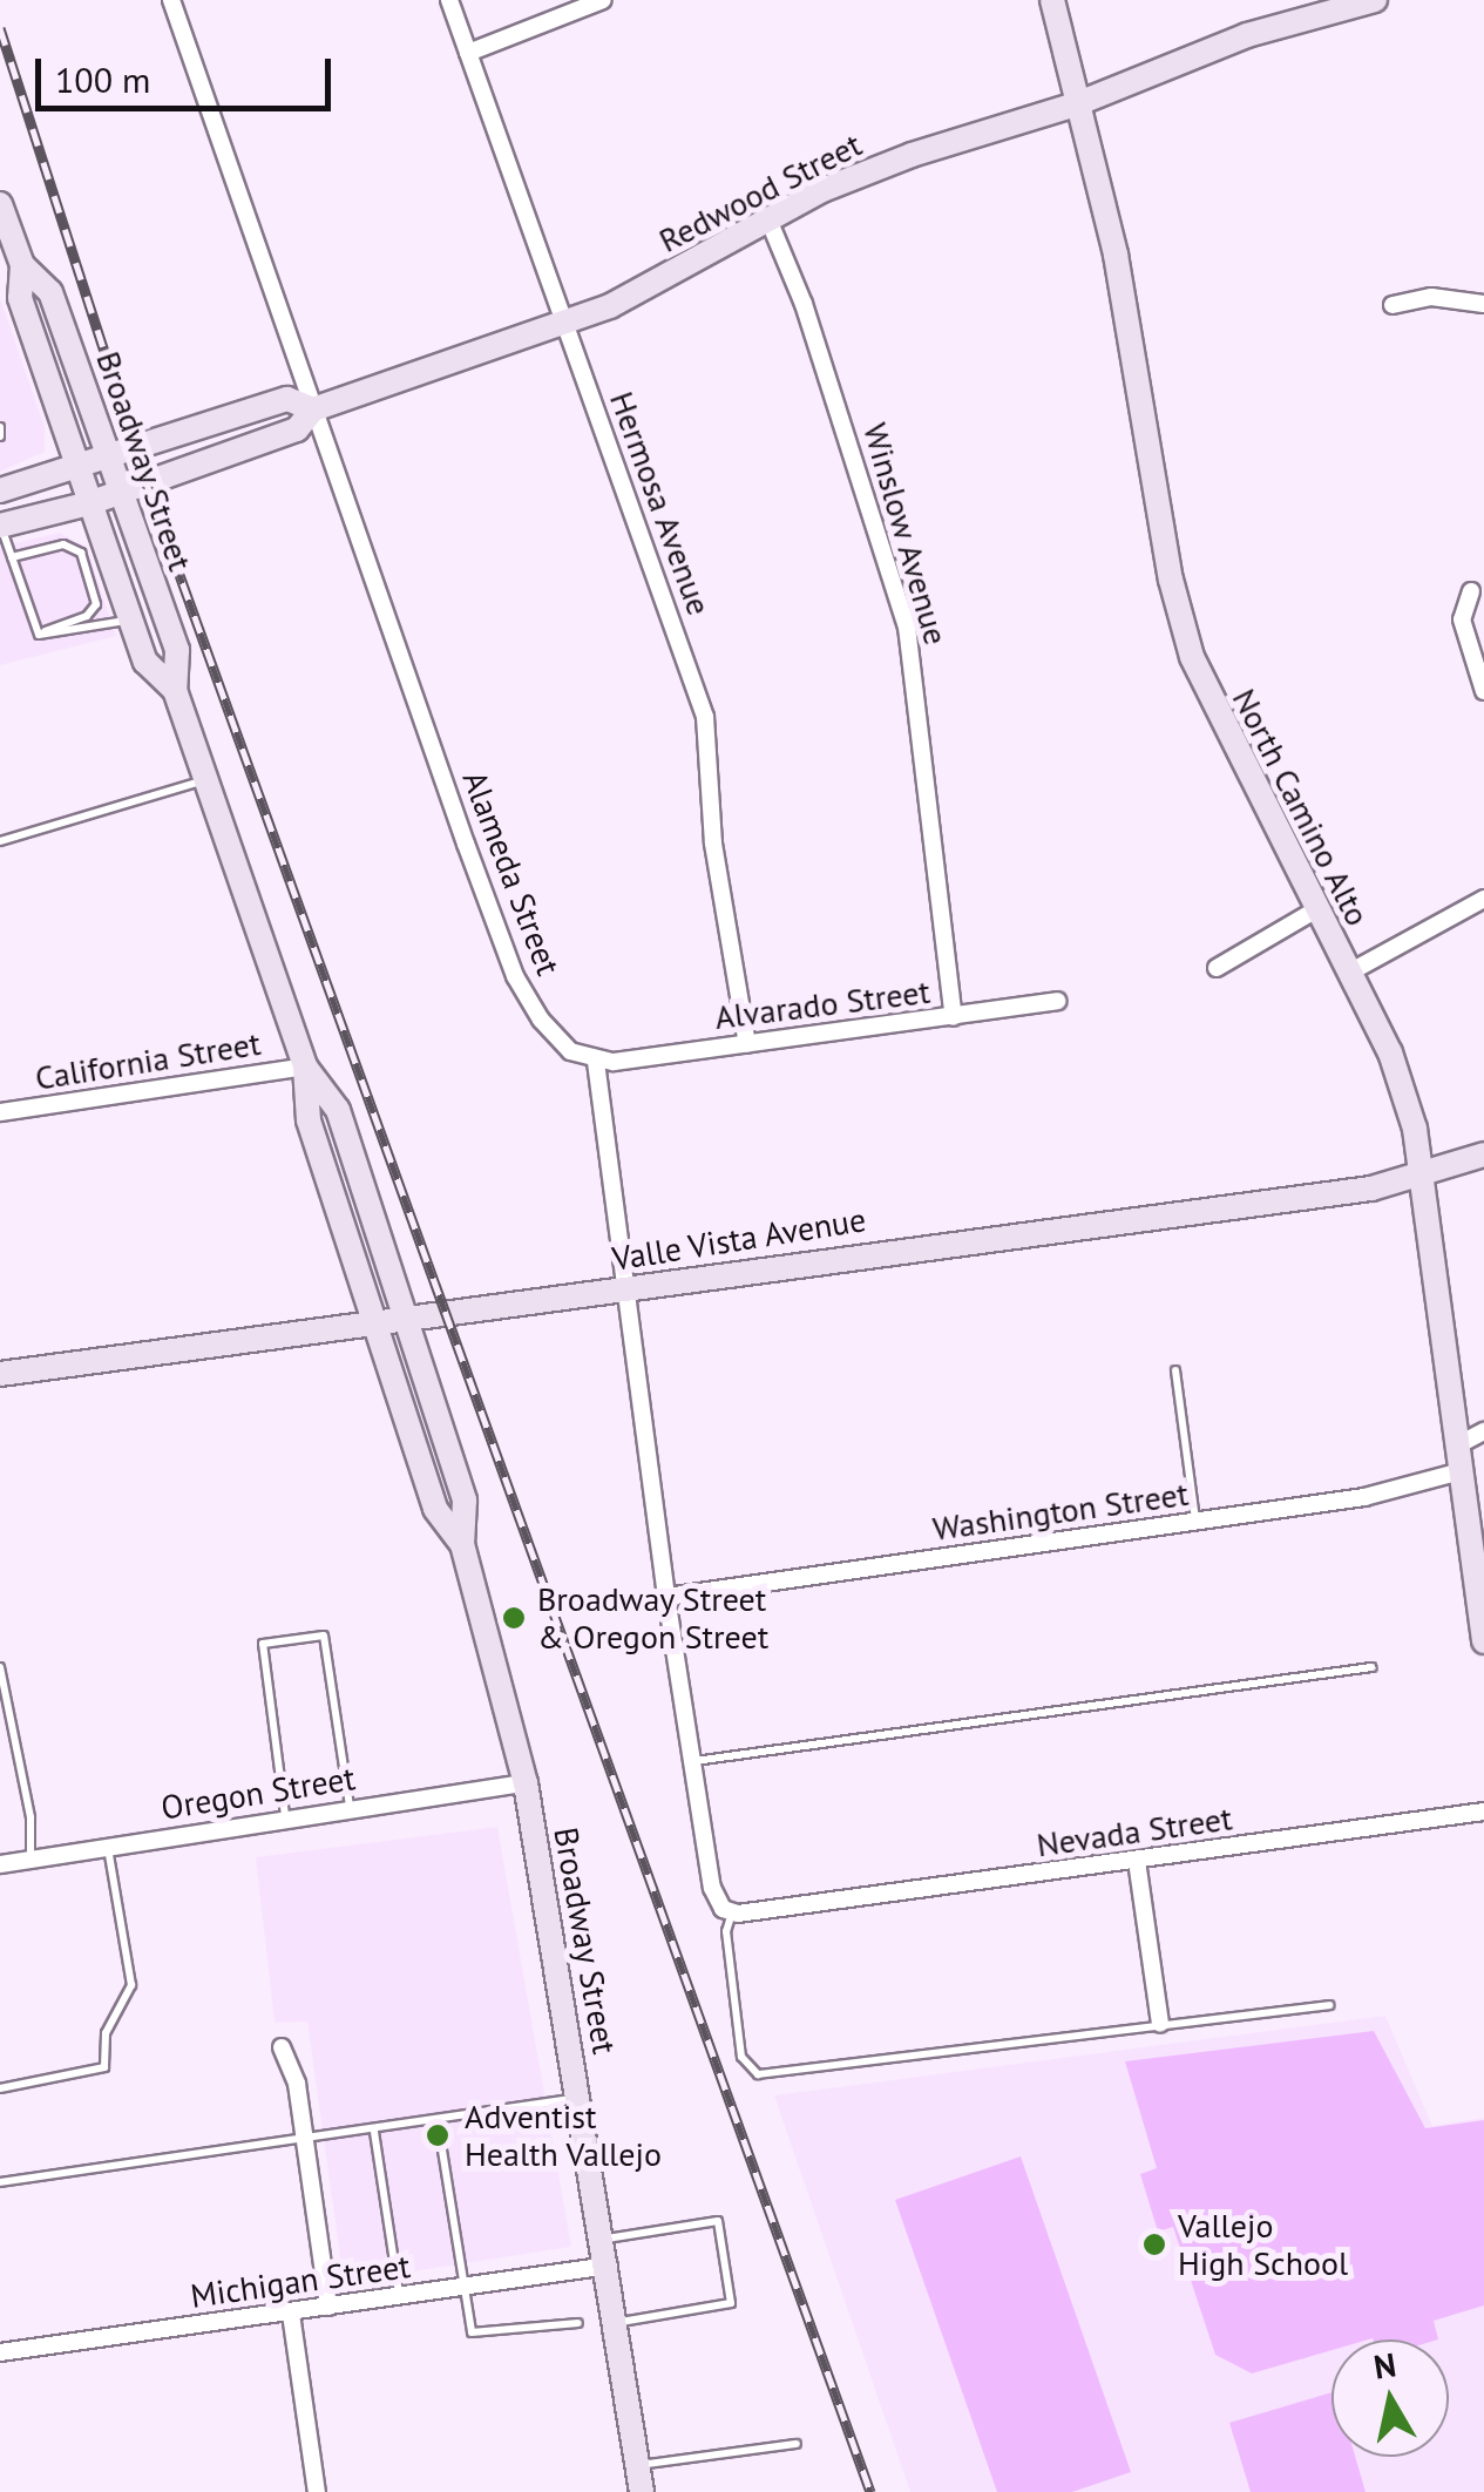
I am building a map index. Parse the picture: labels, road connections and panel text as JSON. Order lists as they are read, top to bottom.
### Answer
{
  "streets": {
    "main road": [
      "Redwood Street",
      "Broadway Street",
      "North Camino Alto",
      "Valle Vista Avenue"
    ],
    "street": [
      "Hermosa Avenue",
      "Winslow Avenue",
      "Alameda Street",
      "Alvarado Street",
      "California Street",
      "Washington Street",
      "Oregon Street",
      "Nevada Street",
      "Michigan Street"
    ]
  },
  "crossings": [
    ["Redwood Street", "Broadway Street"],
    ["Redwood Street", "Hermosa Avenue"],
    ["Redwood Street", "Winslow Avenue"],
    ["Redwood Street", "North Camino Alto"],
    ["Redwood Street", "Alameda Street"],
    ["Broadway Street", "California Street"],
    ["Broadway Street", "Valle Vista Avenue"],
    ["Broadway Street", "Oregon Street"],
    ["Broadway Street", "Michigan Street"],
    ["Hermosa Avenue", "Alvarado Street"],
    ["Winslow Avenue", "Alvarado Street"],
    ["North Camino Alto", "Valle Vista Avenue"],
    ["North Camino Alto", "Washington Street"],
    ["Alameda Street", "Alvarado Street"]
  ],
  "places": ["Broadway Street & Oregon Street", "Adventist Health Vallejo", "Vallejo High School"],
  "scale_bar": "100 m",
  "north": "top"
}
